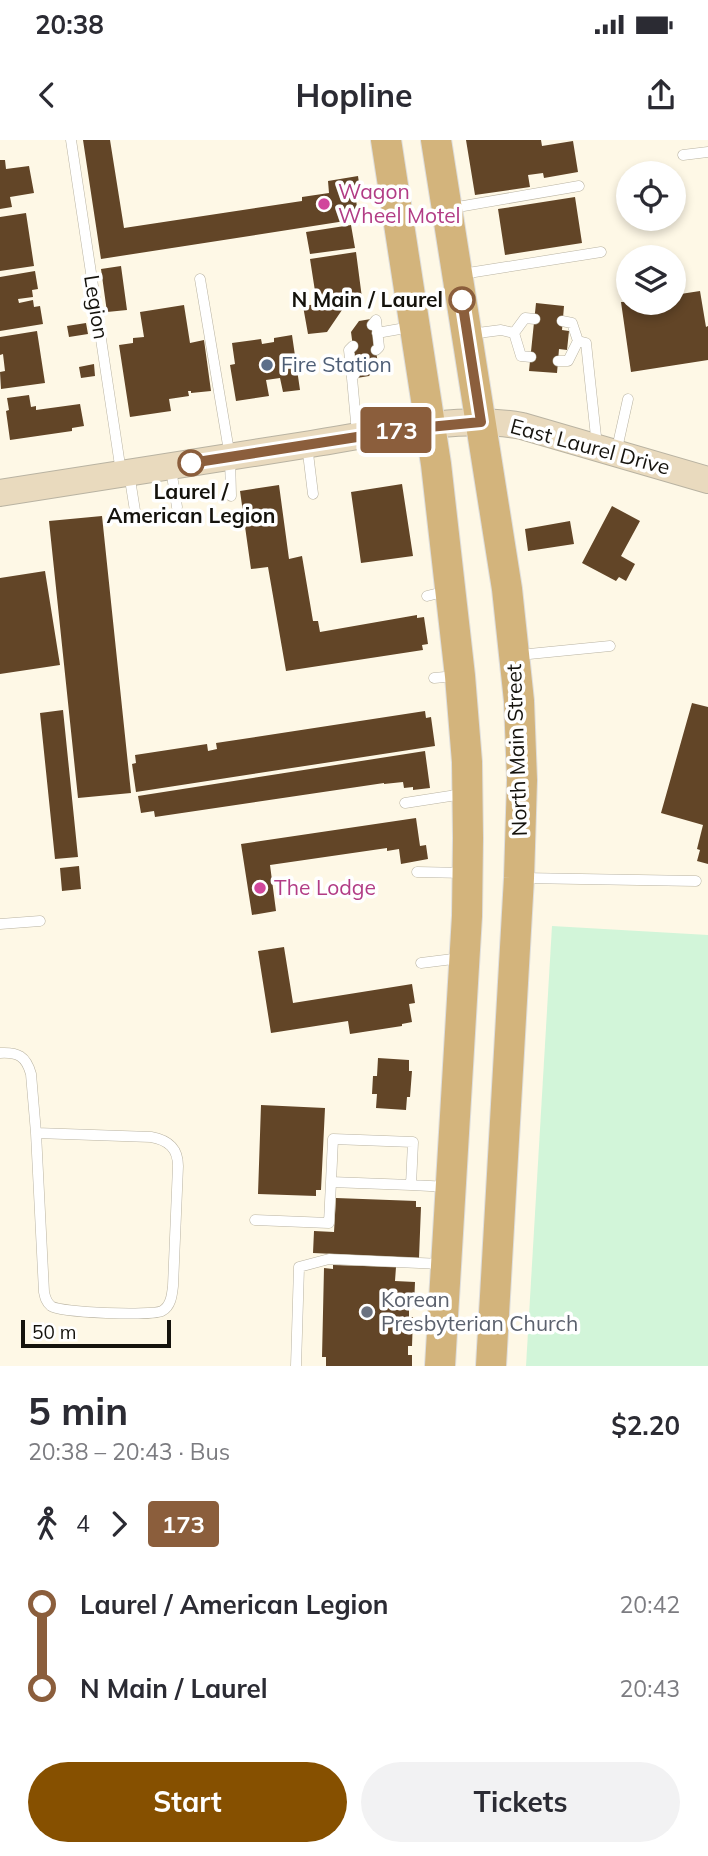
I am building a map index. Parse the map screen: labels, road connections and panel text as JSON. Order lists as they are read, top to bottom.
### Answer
{
  "streets": {
    "main road": ["East Laurel Drive", "North Main Street"],
    "lane": ["Legion"]
  },
  "crossings": [
    ["Legion", "East Laurel Drive"],
    ["East Laurel Drive", "North Main Street"]
  ],
  "places": [
    "Wagon Wheel Motel",
    "N Main / Laurel",
    "Fire Station",
    "Laurel / American Legion",
    "The Lodge",
    "Korean Presbyterian Church"
  ],
  "lines": ["bus line 173"],
  "scale_bar": "50 m",
  "page": {
    "status": "20:38",
    "header": "Hopline",
    "on_map": "173",
    "scale": "50 m",
    "heading": ["5 min", "20:38 – 20:43 · Bus", "$2.20"],
    "legs": ["4", "173"],
    "list": [
      {
        "name": "Laurel / American Legion",
        "value": "20:42"
      },
      {
        "name": "N Main / Laurel",
        "value": "20:43"
      }
    ],
    "buttons": ["Start", "Tickets"]
  }
}
